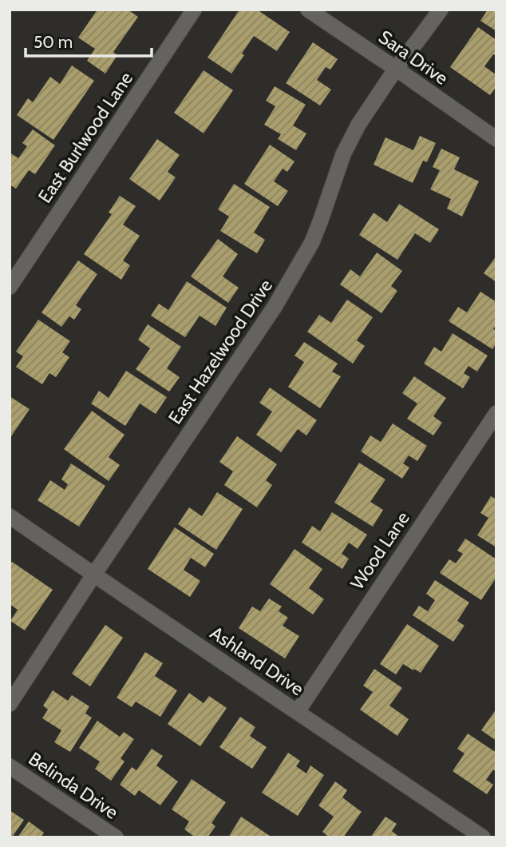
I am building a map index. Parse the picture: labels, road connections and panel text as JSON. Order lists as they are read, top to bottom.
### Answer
{
  "streets": {
    "street": [
      "Sara Drive",
      "East Burlwood Lane",
      "East Hazelwood Drive",
      "Wood Lane",
      "Ashland Drive",
      "Belinda Drive"
    ]
  },
  "crossings": [
    ["Sara Drive", "East Hazelwood Drive"],
    ["East Hazelwood Drive", "Ashland Drive"],
    ["Wood Lane", "Ashland Drive"]
  ],
  "scale_bar": "50 m"
}
